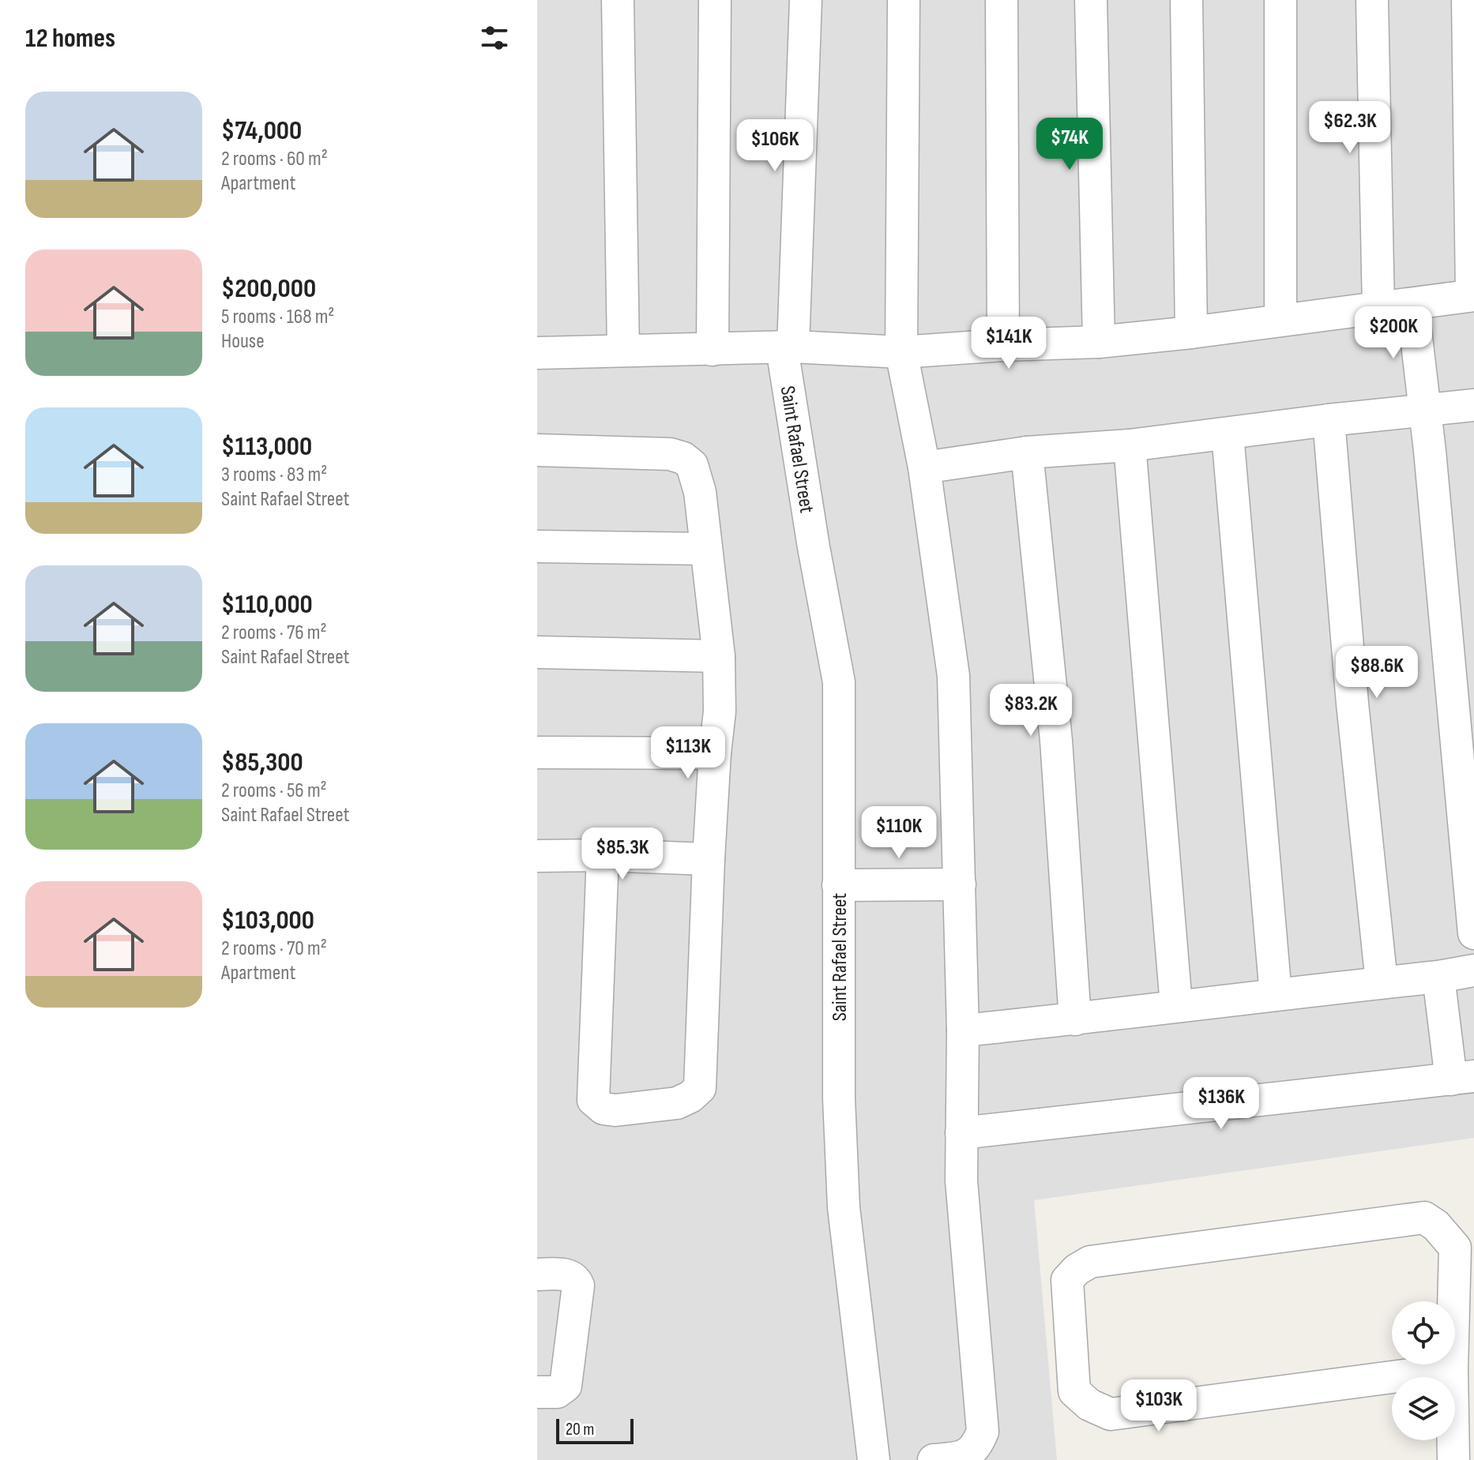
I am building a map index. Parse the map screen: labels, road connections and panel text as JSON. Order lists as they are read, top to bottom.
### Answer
{
  "streets": {
    "street": ["Saint Rafael Street"]
  },
  "scale_bar": "20 m",
  "page": {
    "heading": "12 homes",
    "list": [
      {
        "name": "$74,000",
        "note": "2 rooms · 60 m² · Apartment"
      },
      {
        "name": "$200,000",
        "note": "5 rooms · 168 m² · House"
      },
      {
        "name": "$113,000",
        "note": "3 rooms · 83 m² · Saint Rafael Street"
      },
      {
        "name": "$110,000",
        "note": "2 rooms · 76 m² · Saint Rafael Street"
      },
      {
        "name": "$85,300",
        "note": "2 rooms · 56 m² · Saint Rafael Street"
      },
      {
        "name": "$103,000",
        "note": "2 rooms · 70 m² · Apartment"
      }
    ],
    "price": [
      "$62.3K",
      "$74K",
      "$106K",
      "$200K",
      "$141K",
      "$88.6K",
      "$83.2K",
      "$113K",
      "$110K",
      "$85.3K",
      "$136K",
      "$103K"
    ],
    "scale": "20 m"
  }
}
